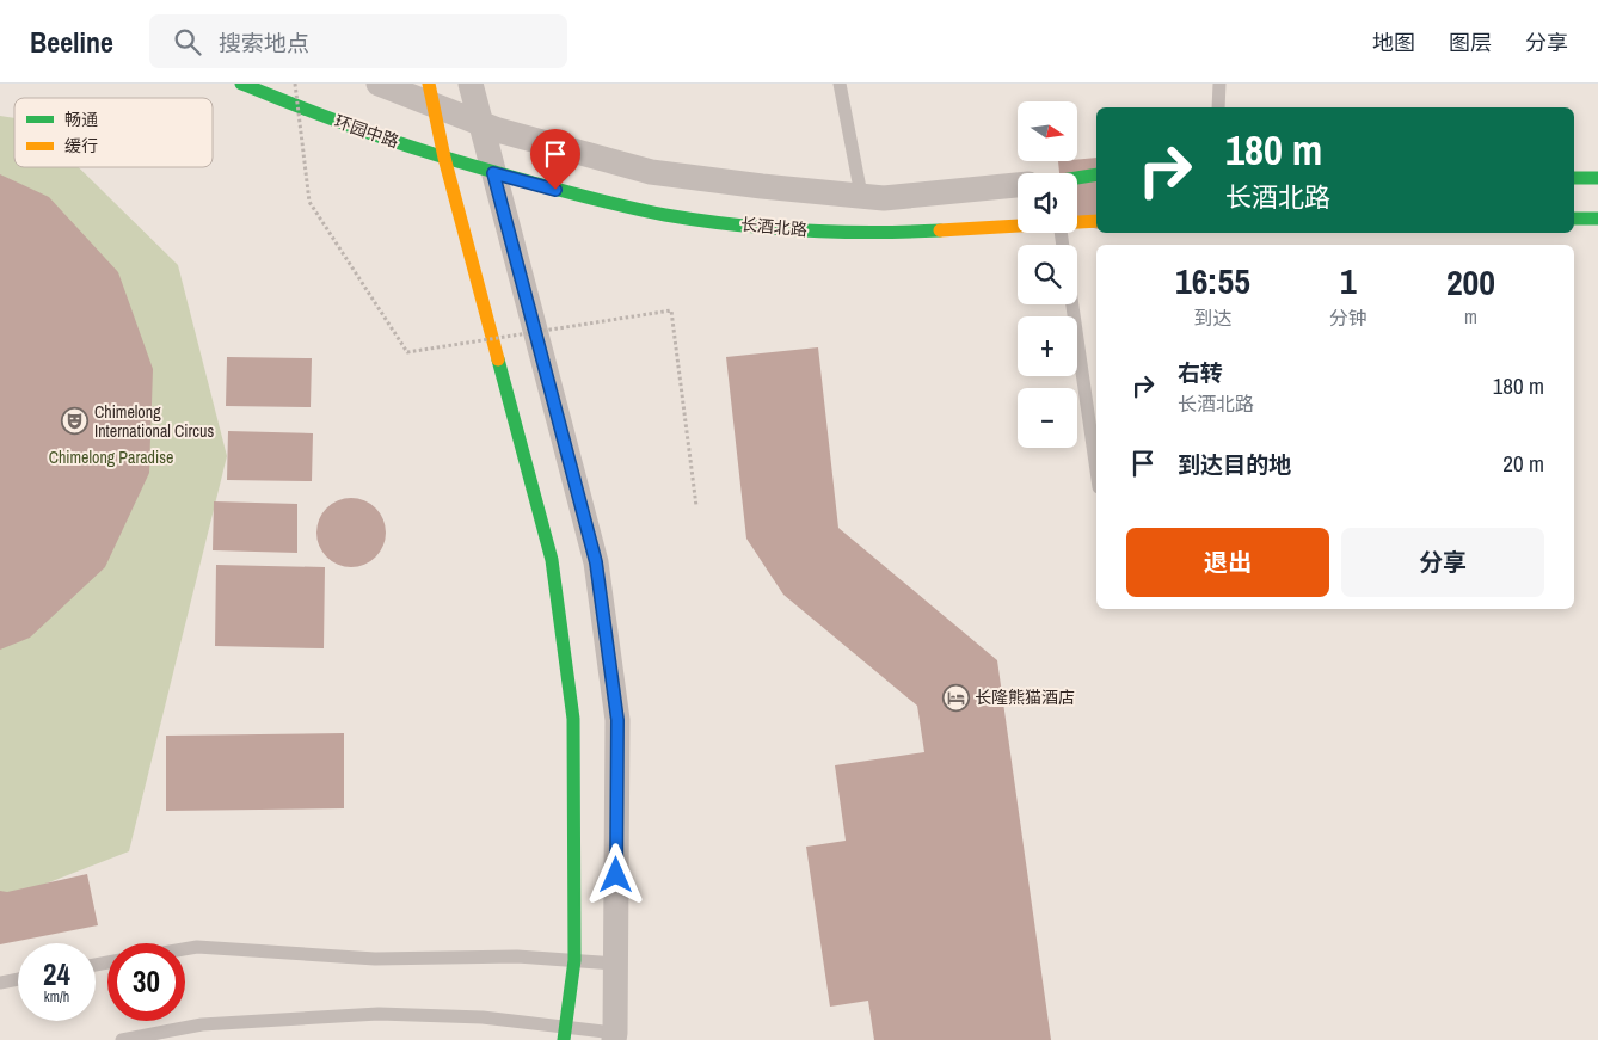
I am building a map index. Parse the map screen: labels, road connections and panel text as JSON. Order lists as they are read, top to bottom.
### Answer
{
  "streets": {
    "street": ["环园中路", "长酒北路"]
  },
  "crossings": [
    ["环园中路", "长酒北路"]
  ],
  "parks": ["Chimelong Paradise"],
  "places": {
    "theatre": ["Chimelong International Circus"],
    "hotel": ["长隆熊猫酒店"]
  },
  "legend": ["畅通", "缓行"],
  "north": "right",
  "page": {
    "header": "Beeline",
    "search": "搜索地点",
    "nav": ["地图", "图层", "分享"],
    "map_buttons": ["+", "−"],
    "turn": ["180 m", "长酒北路"],
    "eta": [
      "16:55",
      "到达",
      "1",
      "分钟",
      "200",
      "m"
    ],
    "list": [
      {
        "name": "右转",
        "note": "长酒北路",
        "value": "180 m"
      },
      {
        "name": "到达目的地",
        "value": "20 m"
      }
    ],
    "buttons": ["退出", "分享"],
    "speed": "24 km/h",
    "limit": "30"
  }
}
